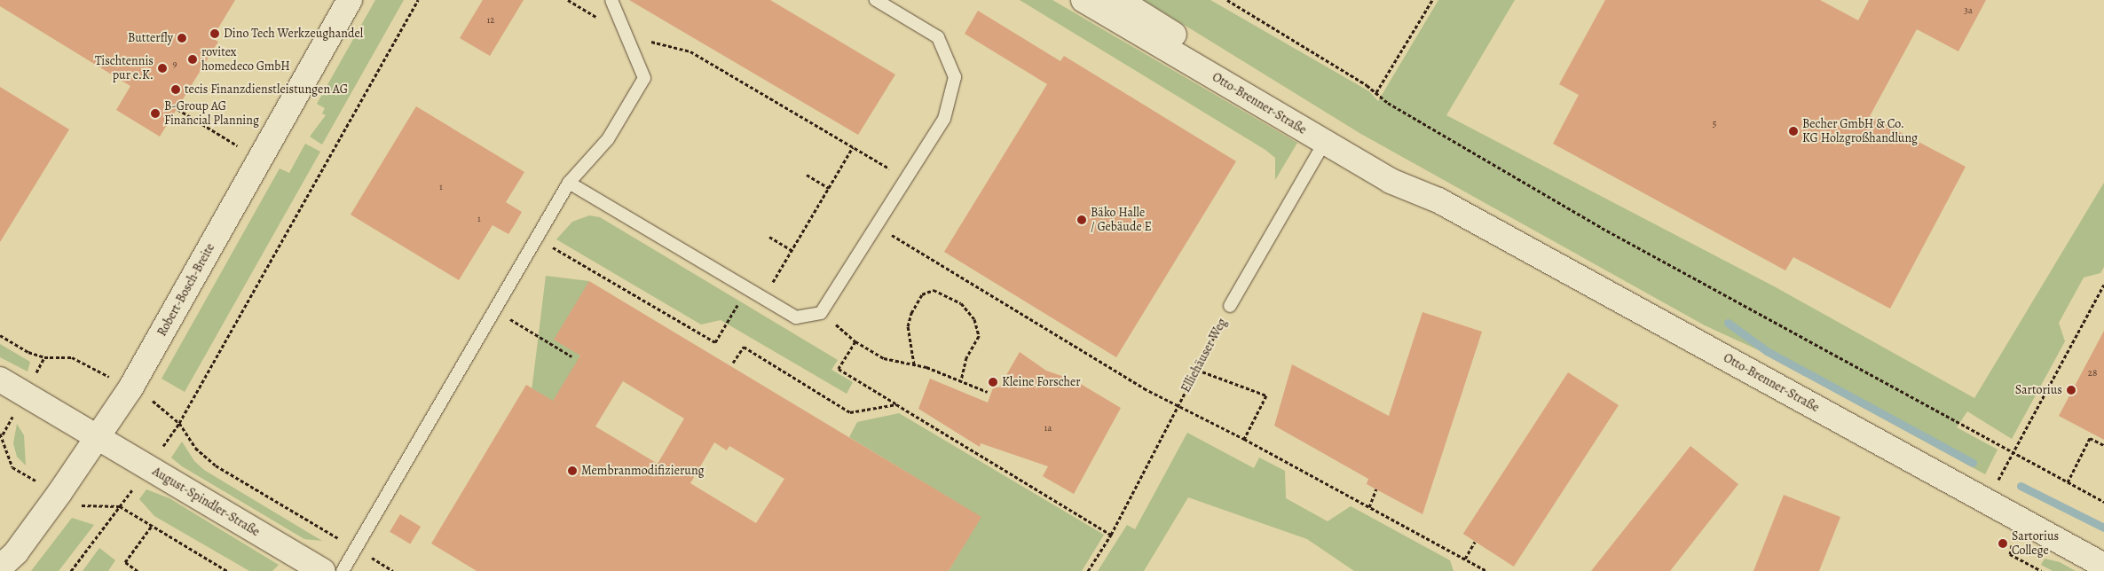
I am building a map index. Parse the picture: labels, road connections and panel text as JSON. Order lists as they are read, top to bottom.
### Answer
{
  "streets": {
    "street": ["Otto-Brenner-Straße", "Robert-Bosch-Breite", "August-Spindler-Straße"],
    "lane": ["Elliehäuser Weg"]
  },
  "crossings": [
    ["Otto-Brenner-Straße", "Elliehäuser Weg"],
    ["Robert-Bosch-Breite", "August-Spindler-Straße"]
  ],
  "places": [
    "Dino Tech Werkzeughandel",
    "Butterfly",
    "rovitex homedeco GmbH",
    "Tischtennis pur e.K.",
    "tecis Finanzdienstleistungen AG",
    "B-Group AG Financial Planning",
    "Becher GmbH & Co. KG Holzgroßhandlung",
    "Bäko Halle / Gebäude E",
    "Kleine Forscher",
    "Sartorius",
    "Membranmodifizierung",
    "Sartorius College"
  ],
  "house_numbers": [
    "3a",
    "12",
    "9",
    "5",
    "1",
    "1",
    "28",
    "1a"
  ]
}
